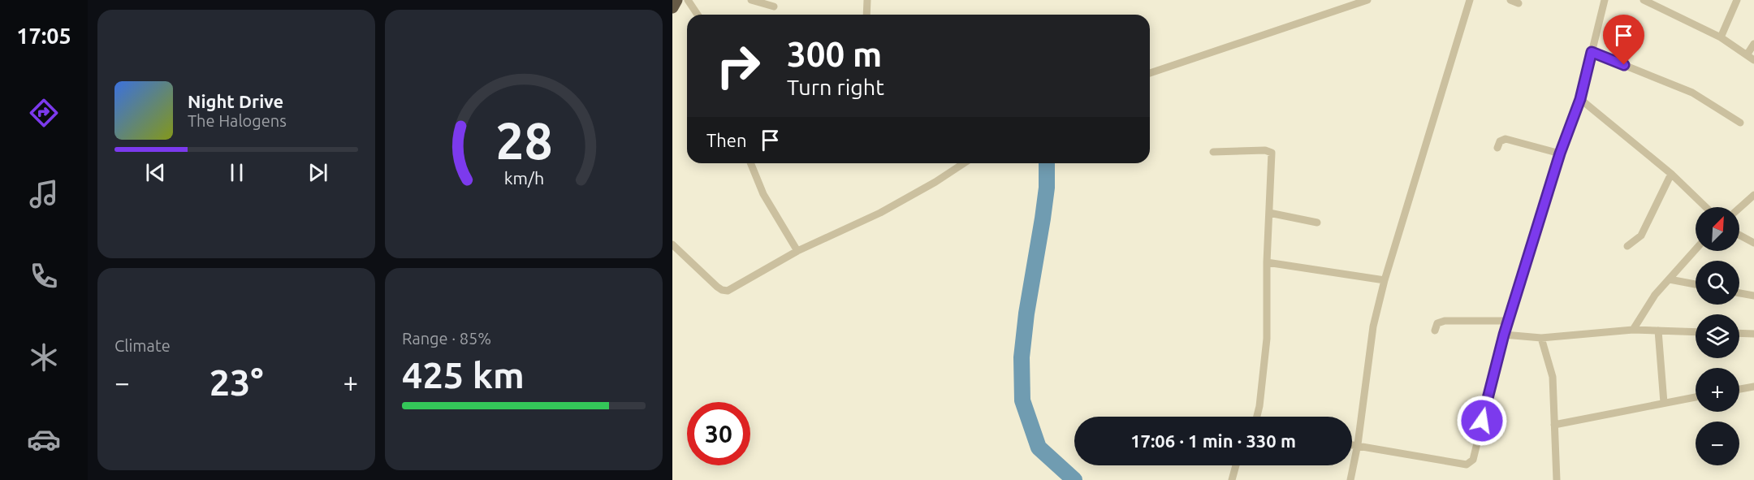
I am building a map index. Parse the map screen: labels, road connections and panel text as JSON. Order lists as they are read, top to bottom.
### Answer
{
  "north": "top right",
  "page": {
    "tabs": "17:05",
    "turn": ["300 m", "Turn right"],
    "song": ["Night Drive", "The Halogens"],
    "then": "Then",
    "map_buttons": ["+", "−"],
    "tile": [
      "Climate",
      ["Range · 85%", "425 km"]
    ],
    "heat": ["−", "23°", "+"],
    "limit": "30",
    "trip": "17:06 · 1 min · 330 m",
    "gauge": ["28", "km/h"]
  }
}
